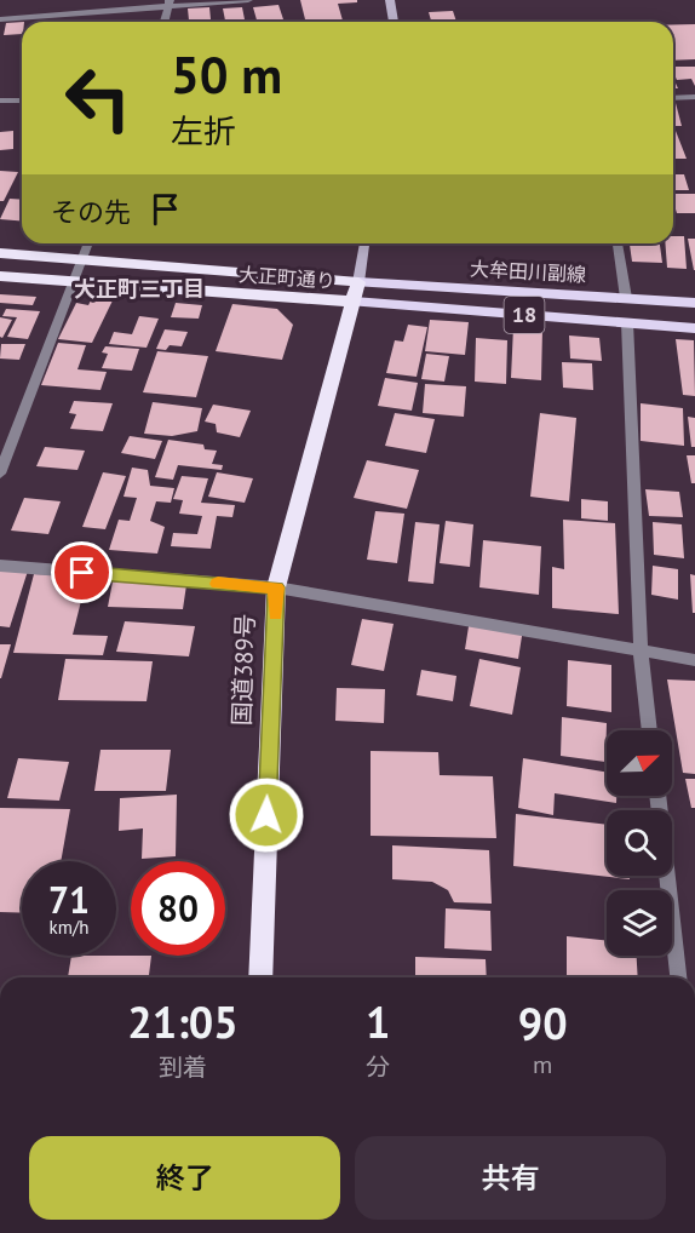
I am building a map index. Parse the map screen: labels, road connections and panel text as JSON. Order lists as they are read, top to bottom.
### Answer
{
  "streets": {
    "highway": ["大正町通り", "国道389号"],
    "main road": ["大牟田川副線", "18"]
  },
  "crossings": [
    ["大牟田川副線", "大正町通り"],
    ["大牟田川副線", "国道389号"],
    ["大正町通り", "国道389号"]
  ],
  "districts": ["大正町三丁目"],
  "north": "top right",
  "page": {
    "turn": ["50 m", "左折"],
    "then": "その先",
    "speed": "71 km/h",
    "limit": "80",
    "eta": [
      "21:05",
      "到着",
      "1",
      "分",
      "90",
      "m"
    ],
    "buttons": ["終了", "共有"]
  }
}
